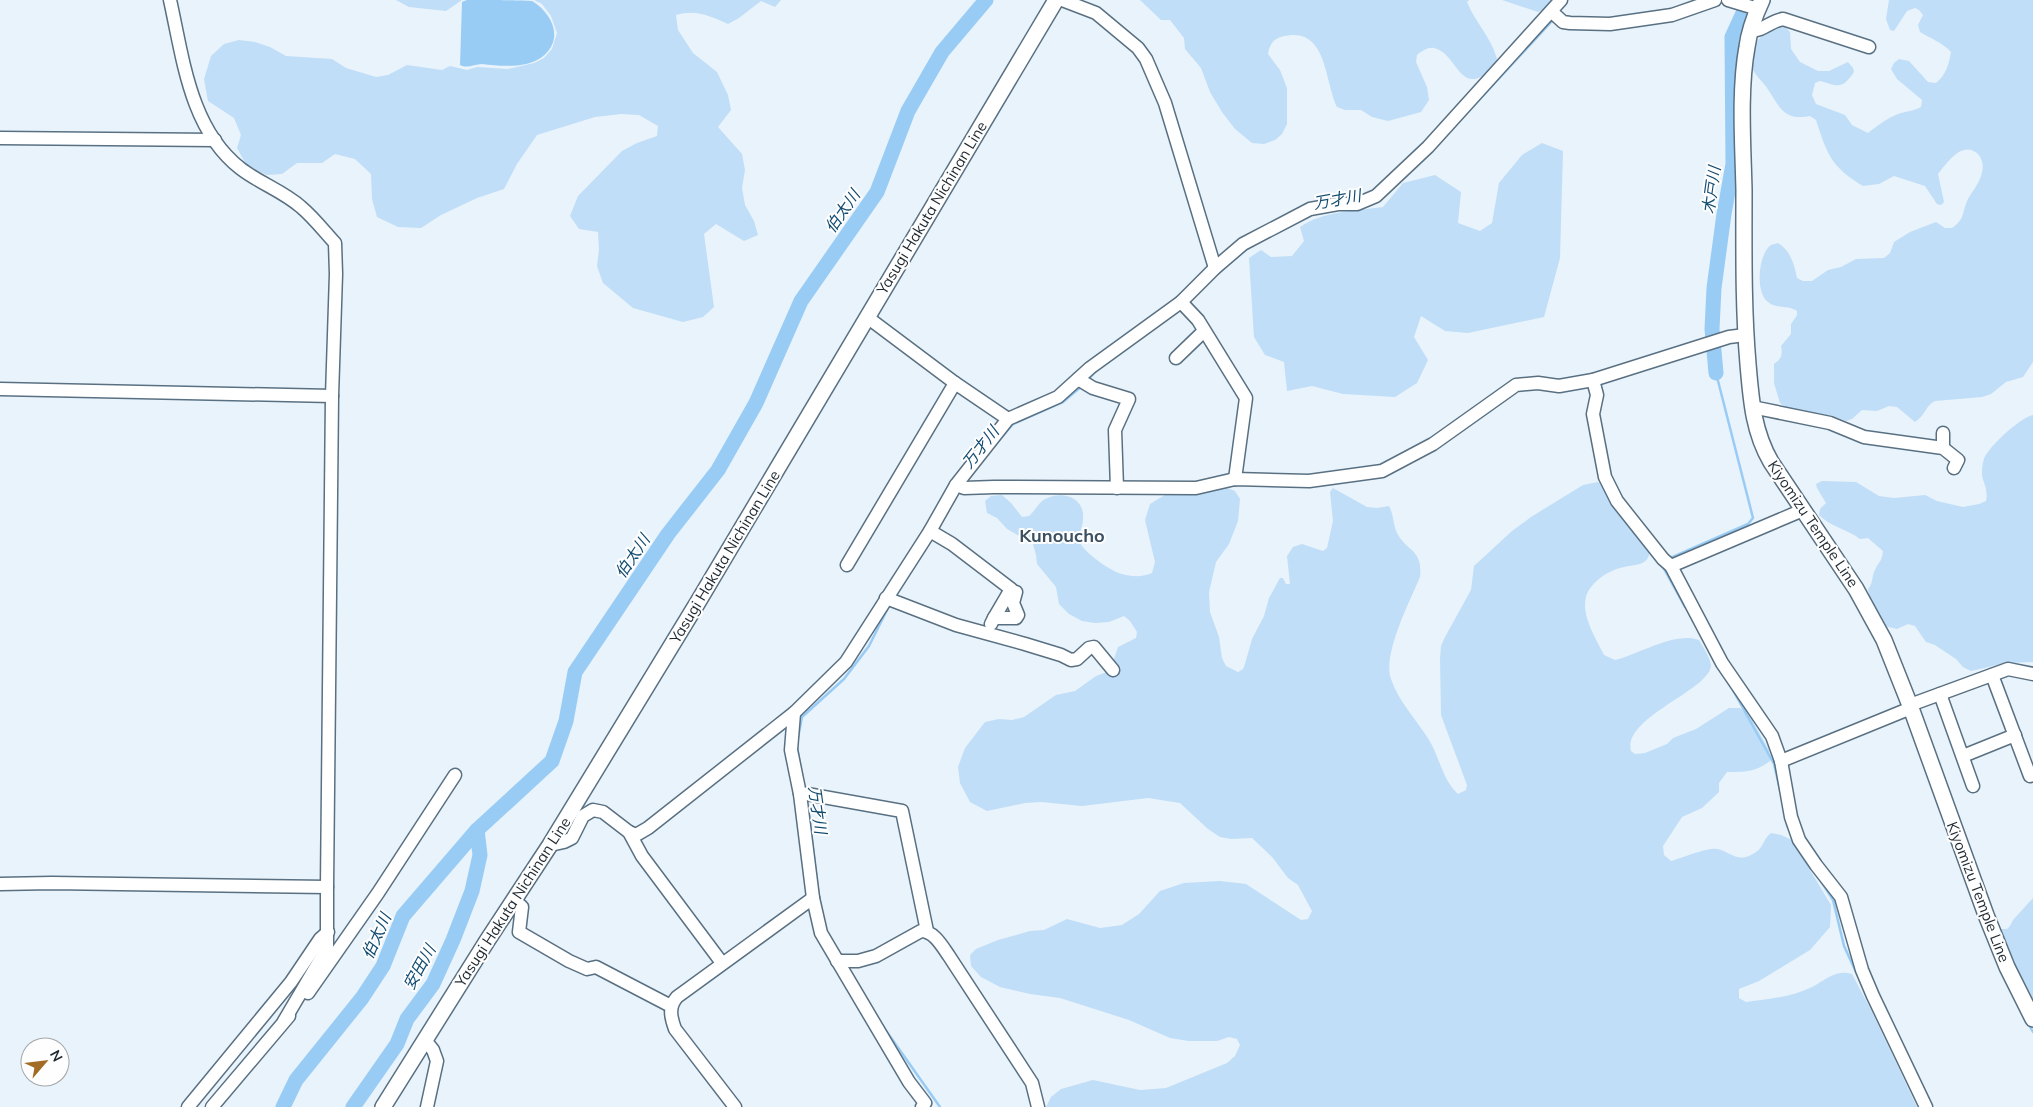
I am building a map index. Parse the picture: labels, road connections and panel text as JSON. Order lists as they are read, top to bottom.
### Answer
{
  "streets": {
    "main road": ["Yasugi Hakuta Nichinan Line", "Kiyomizu Temple Line"]
  },
  "districts": ["Kunoucho"],
  "water": [
    "木戸川",
    "万才川",
    "伯太川",
    "安田川"
  ],
  "north": "top right"
}
